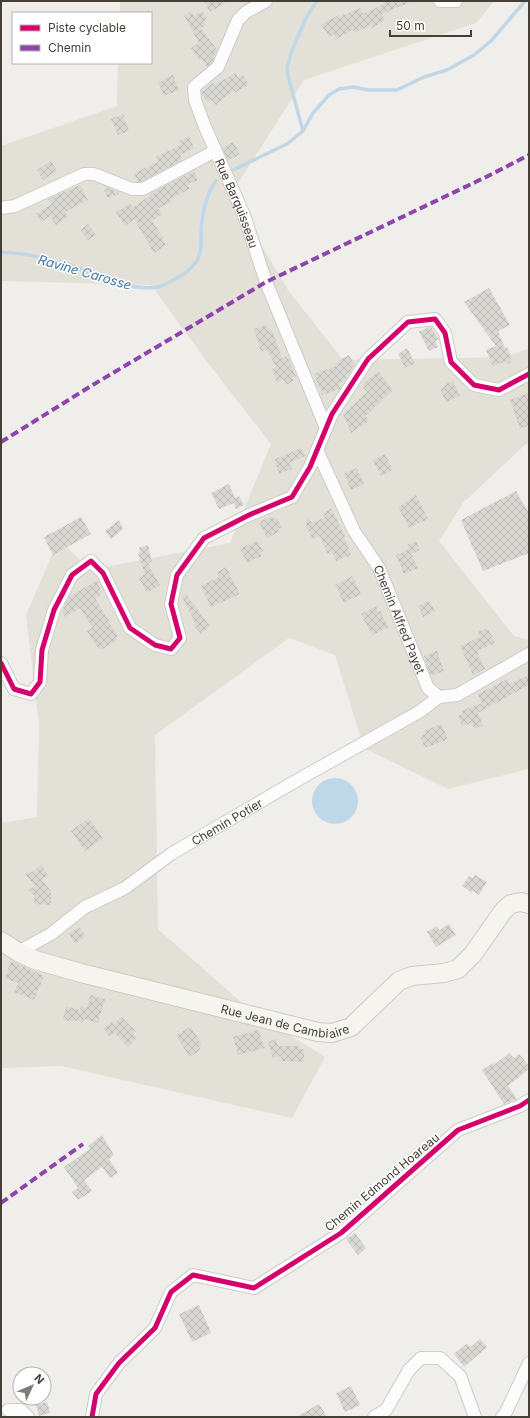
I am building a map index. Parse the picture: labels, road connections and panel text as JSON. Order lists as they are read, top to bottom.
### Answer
{
  "streets": {
    "main road": ["Rue Jean de Cambiaire"],
    "street": [
      "Rue Barquisseau",
      "Chemin Alfred Payet",
      "Chemin Potier",
      "Chemin Edmond Hoareau"
    ]
  },
  "crossings": [
    ["Chemin Alfred Payet", "Chemin Potier"],
    ["Chemin Potier", "Rue Jean de Cambiaire"]
  ],
  "water": ["Ravine Carosse"],
  "legend": ["Piste cyclable", "Chemin"],
  "scale_bar": "50 m",
  "north": "top right"
}
